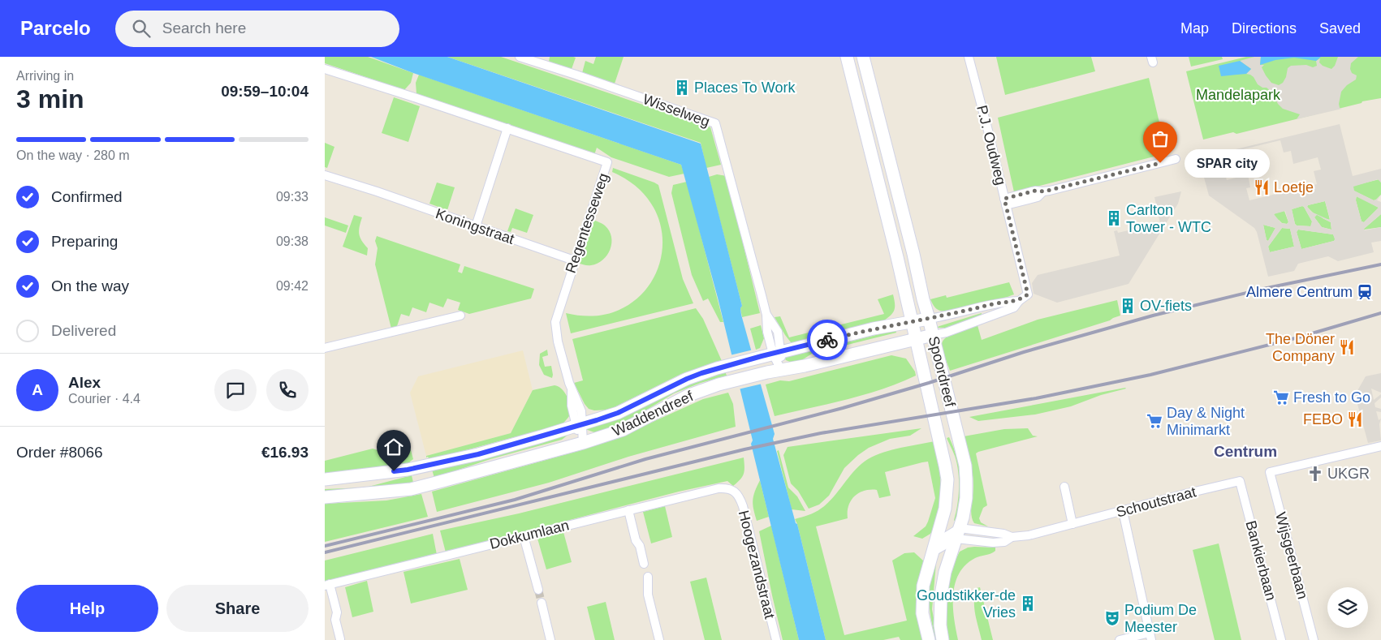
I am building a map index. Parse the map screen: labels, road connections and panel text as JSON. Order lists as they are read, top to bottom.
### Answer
{
  "streets": {
    "main road": ["Spoordreef", "Waddendreef"],
    "street": [
      "Wisselweg",
      "P.J. Oudweg",
      "Regentesseweg",
      "Koningstraat",
      "Schoutstraat",
      "Dokkumlaan",
      "Wijsgeerbaan",
      "Bankierbaan",
      "Hoogezandstraat"
    ]
  },
  "crossings": [
    ["Wisselweg", "Waddendreef"],
    ["Regentesseweg", "Koningstraat"],
    ["Regentesseweg", "Waddendreef"],
    ["Spoordreef", "Waddendreef"],
    ["Spoordreef", "Schoutstraat"],
    ["Schoutstraat", "Bankierbaan"],
    ["Dokkumlaan", "Hoogezandstraat"]
  ],
  "districts": ["Centrum"],
  "parks": ["Mandelapark"],
  "places": {
    "building": [
      "Places To Work",
      "Carlton Tower - WTC",
      "OV-fiets",
      "Goudstikker-de Vries"
    ],
    "other": ["SPAR city"],
    "restaurant": ["Loetje", "The Döner Company", "FEBO"],
    "station": ["Almere Centrum"],
    "supermarket": ["Fresh to Go", "Day & Night Minimarkt"],
    "church": ["UKGR"],
    "theatre": ["Podium De Meester"]
  },
  "page": {
    "header": "Parcelo",
    "search": "Search here",
    "nav": ["Map", "Directions", "Saved"],
    "heading": ["3 min", "Arriving in", "09:59–10:04"],
    "panel": [
      "Alex",
      "Courier · 4.4",
      "Order #8066",
      "€16.93"
    ],
    "bar": "On the way · 280 m",
    "bubble": "SPAR city",
    "list": [
      ["Confirmed", "09:33"],
      ["Preparing", "09:38"],
      ["On the way", "09:42"],
      "Delivered"
    ],
    "round": "A",
    "buttons": ["Help", "Share"]
  }
}
